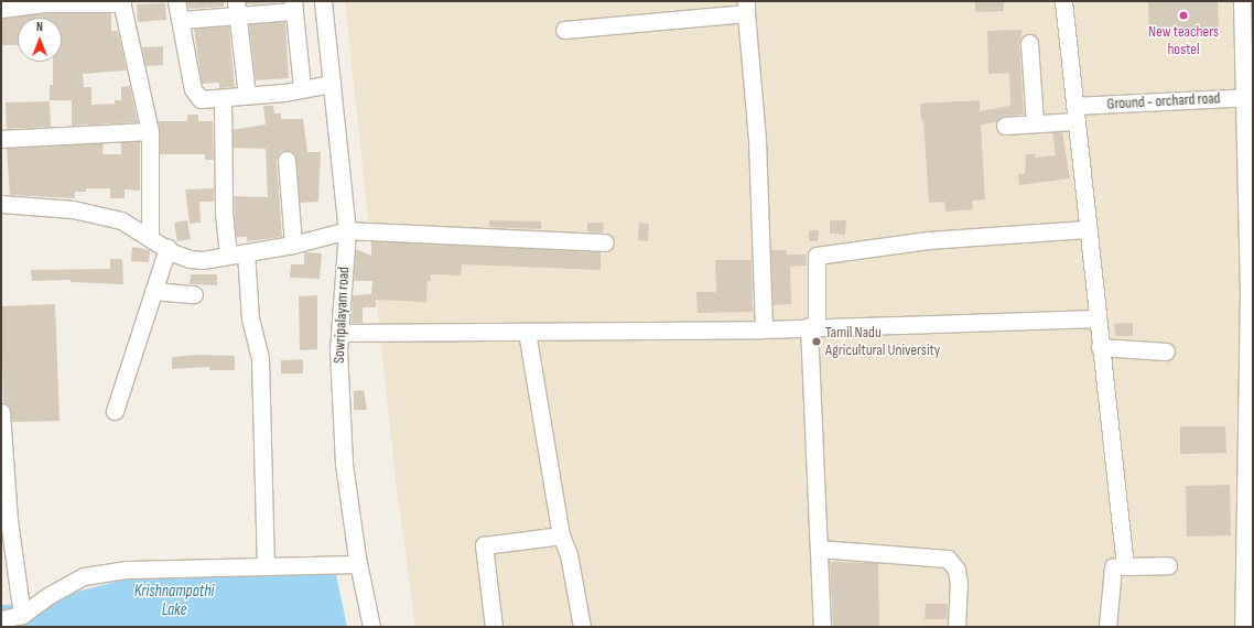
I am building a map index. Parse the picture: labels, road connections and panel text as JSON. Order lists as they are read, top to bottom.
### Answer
{
  "streets": {
    "street": ["Ground - orchard road", "Sowripalayam road"]
  },
  "water": ["Krishnampathi Lake"],
  "places": ["New teachers hostel", "Tamil Nadu Agricultural University"],
  "north": "top"
}
